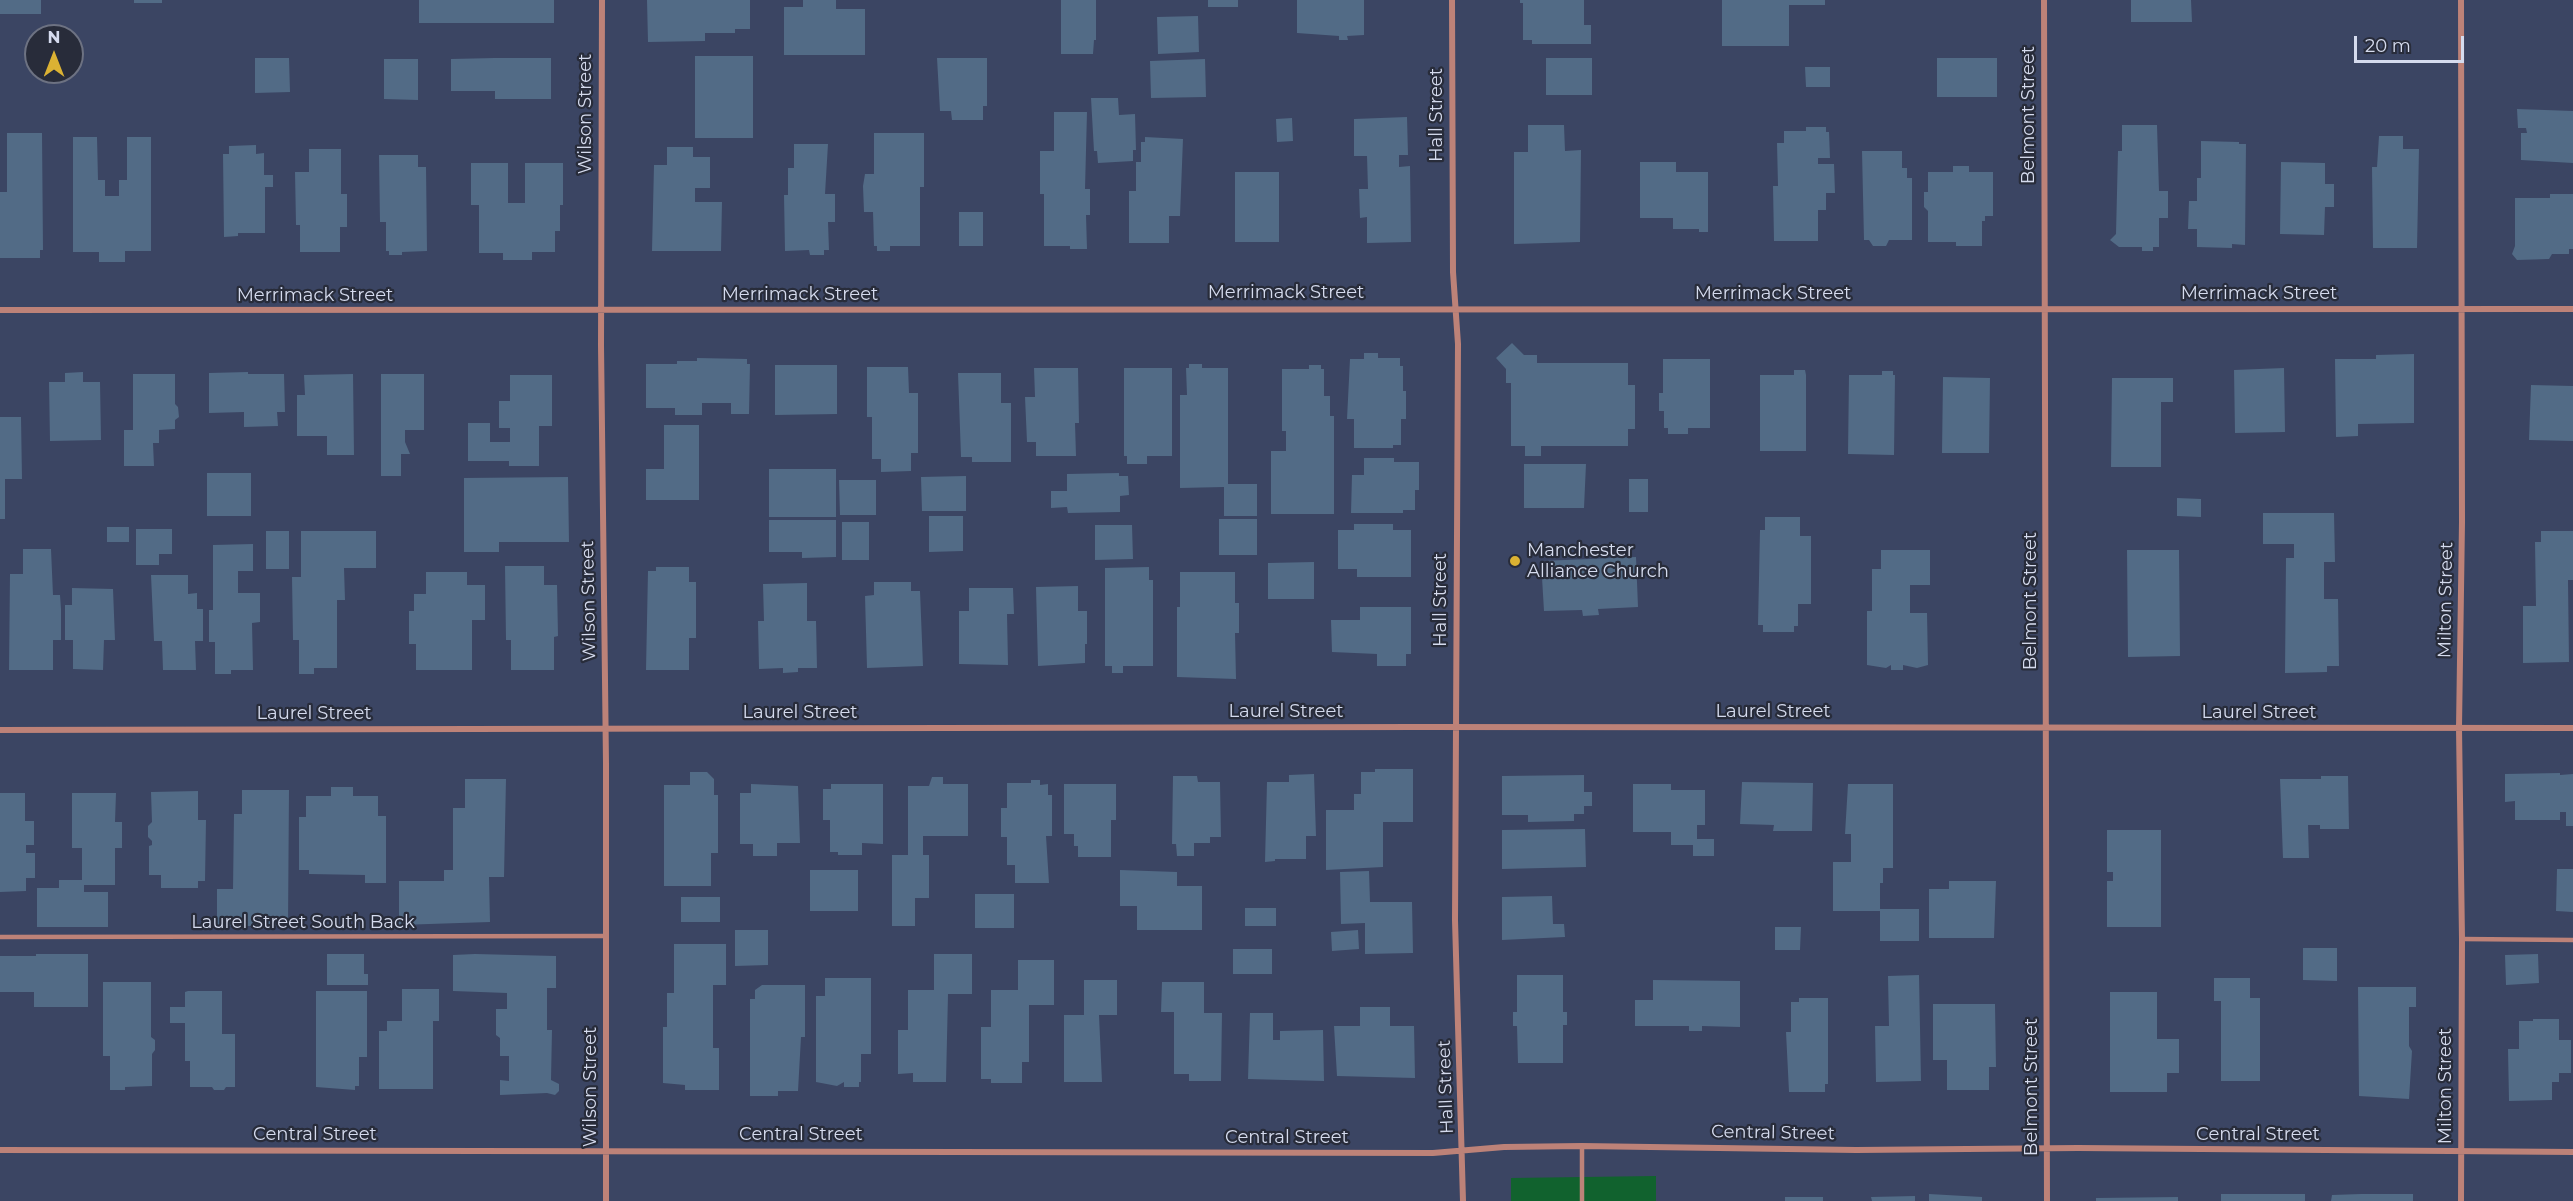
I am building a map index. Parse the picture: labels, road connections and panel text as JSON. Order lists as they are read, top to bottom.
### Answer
{
  "streets": {
    "street": [
      "Wilson Street",
      "Hall Street",
      "Belmont Street",
      "Merrimack Street",
      "Milton Street",
      "Laurel Street",
      "Central Street"
    ],
    "lane": ["Laurel Street South Back"]
  },
  "crossings": [
    ["Wilson Street", "Merrimack Street"],
    ["Wilson Street", "Laurel Street"],
    ["Wilson Street", "Laurel Street South Back"],
    ["Wilson Street", "Central Street"],
    ["Hall Street", "Merrimack Street"],
    ["Hall Street", "Laurel Street"],
    ["Hall Street", "Central Street"],
    ["Belmont Street", "Merrimack Street"],
    ["Belmont Street", "Laurel Street"],
    ["Belmont Street", "Central Street"],
    ["Merrimack Street", "Milton Street"],
    ["Milton Street", "Laurel Street"],
    ["Milton Street", "Central Street"]
  ],
  "places": ["Manchester Alliance Church"],
  "scale_bar": "20 m",
  "north": "top"
}
